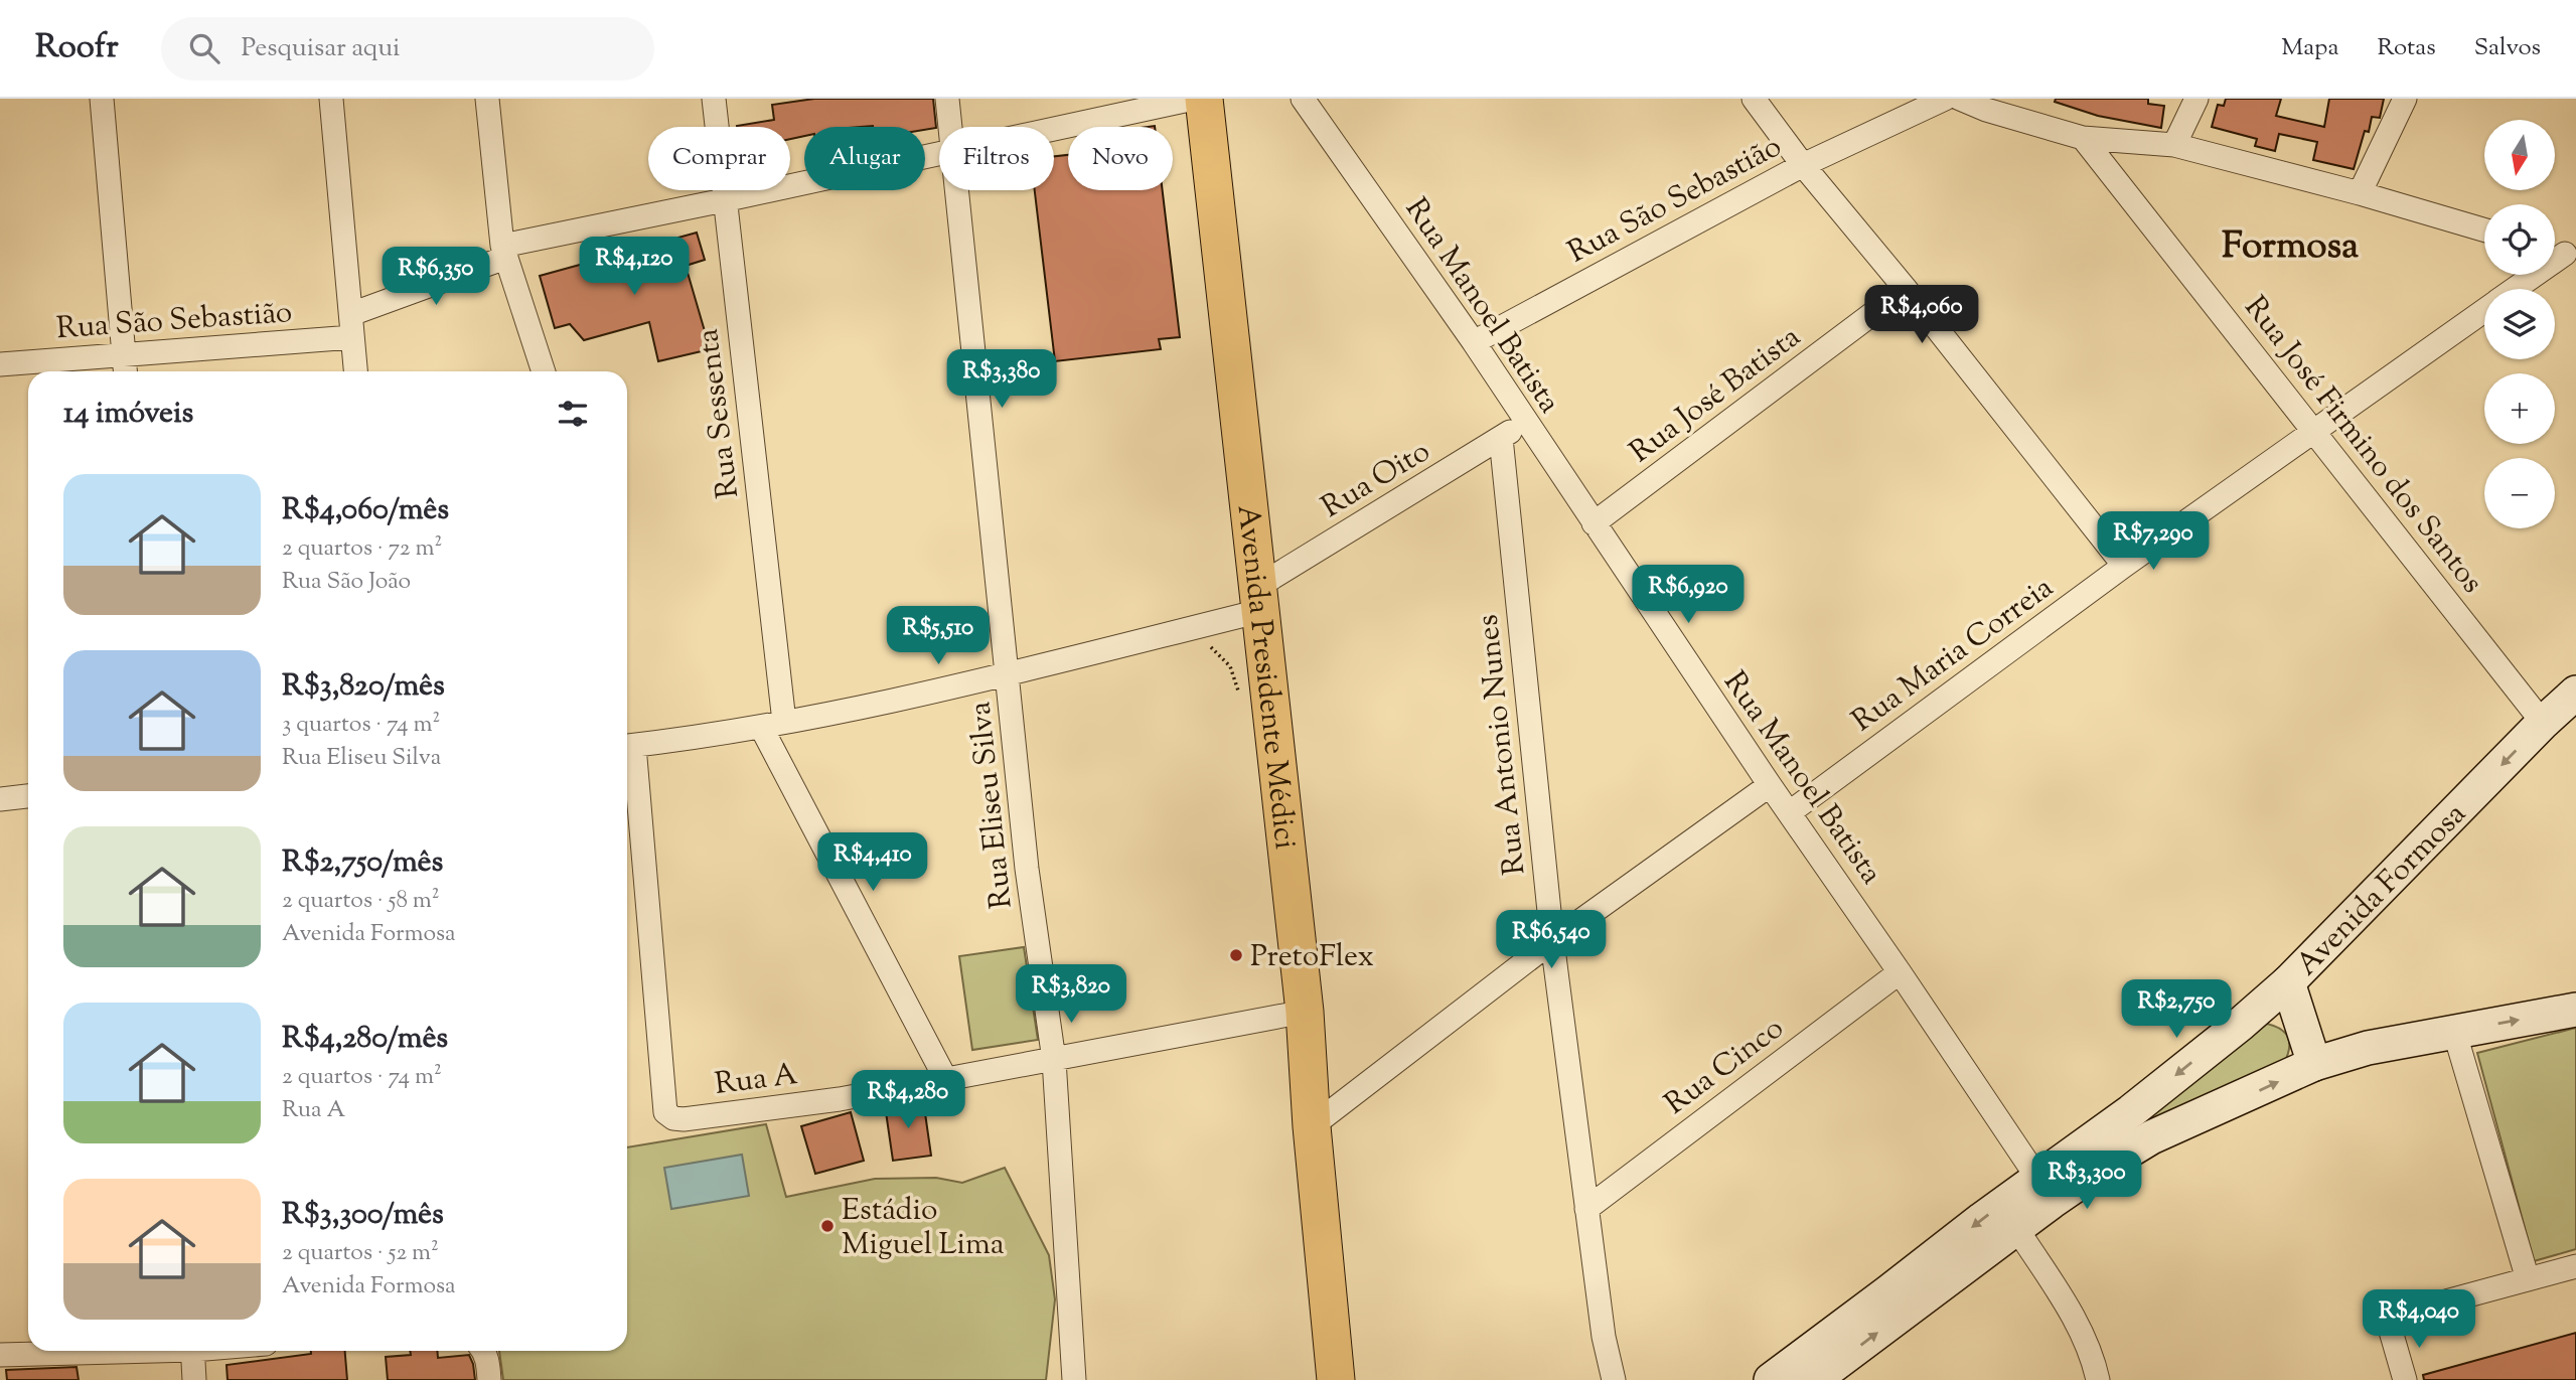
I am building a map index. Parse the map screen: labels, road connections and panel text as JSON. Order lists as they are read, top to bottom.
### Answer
{
  "streets": {
    "main road": ["Avenida Presidente Médici", "Avenida Formosa"],
    "street": [
      "Rua São Sebastião",
      "Rua Manoel Batista",
      "Rua José Batista",
      "Rua Sessenta",
      "Rua José Firmino dos Santos",
      "Rua Oito",
      "Rua Maria Correia",
      "Rua Antonio Nunes",
      "Rua Eliseu Silva",
      "Rua Cinco",
      "Rua A"
    ]
  },
  "crossings": [
    ["Rua São Sebastião", "Rua Manoel Batista"],
    ["Rua São Sebastião", "Rua Sessenta"],
    ["Rua Manoel Batista", "Rua José Batista"],
    ["Rua Manoel Batista", "Rua Oito"],
    ["Rua Manoel Batista", "Rua Maria Correia"],
    ["Rua Manoel Batista", "Avenida Formosa"],
    ["Rua Manoel Batista", "Rua Cinco"],
    ["Rua Sessenta", "Rua Oito"],
    ["Rua José Firmino dos Santos", "Rua Maria Correia"],
    ["Rua José Firmino dos Santos", "Avenida Formosa"],
    ["Rua Oito", "Avenida Presidente Médici"],
    ["Rua Oito", "Rua Antonio Nunes"],
    ["Rua Oito", "Rua Eliseu Silva"],
    ["Avenida Presidente Médici", "Rua A"],
    ["Rua Antonio Nunes", "Rua Cinco"],
    ["Rua Eliseu Silva", "Rua A"]
  ],
  "districts": ["Formosa"],
  "places": ["PretoFlex", "Estádio Miguel Lima"],
  "north": "bottom",
  "page": {
    "header": "Roofr",
    "search": "Pesquisar aqui",
    "nav": ["Mapa", "Rotas", "Salvos"],
    "map_buttons": ["+", "−"],
    "chip": [
      "Comprar",
      "Alugar",
      "Filtros",
      "Novo"
    ],
    "price": [
      "R$4,120",
      "R$6,350",
      "R$4,060",
      "R$3,380",
      "R$7,290",
      "R$6,920",
      "R$5,510",
      "R$4,410",
      "R$6,540",
      "R$3,820",
      "R$2,750",
      "R$4,280",
      "R$3,300",
      "R$4,040"
    ],
    "heading": "14 imóveis",
    "list": [
      {
        "name": "R$4,060/mês",
        "note": "2 quartos · 72 m² · Rua São João"
      },
      {
        "name": "R$3,820/mês",
        "note": "3 quartos · 74 m² · Rua Eliseu Silva"
      },
      {
        "name": "R$2,750/mês",
        "note": "2 quartos · 58 m² · Avenida Formosa"
      },
      {
        "name": "R$4,280/mês",
        "note": "2 quartos · 74 m² · Rua A"
      },
      {
        "name": "R$3,300/mês",
        "note": "2 quartos · 52 m² · Avenida Formosa"
      }
    ]
  }
}
